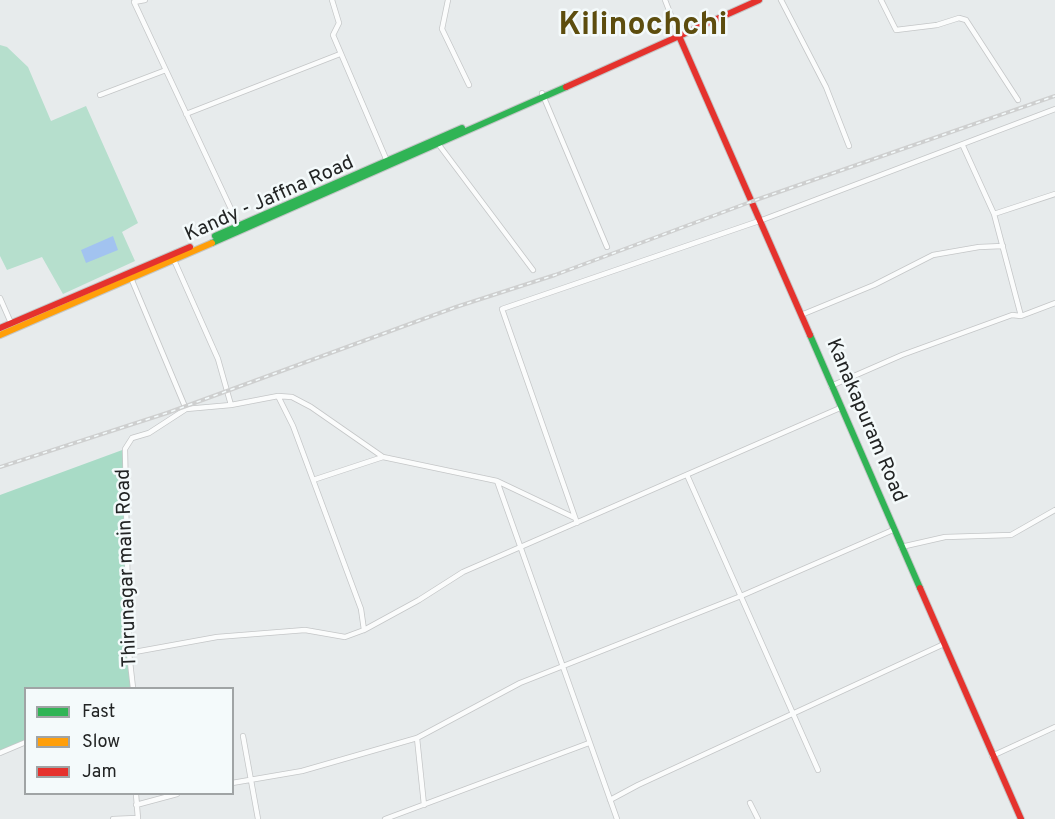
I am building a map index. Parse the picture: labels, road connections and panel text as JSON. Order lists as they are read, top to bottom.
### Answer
{
  "streets": {
    "main road": ["Kandy - Jaffna Road", "Kanakapuram Road"],
    "street": ["Thirunagar main Road"]
  },
  "crossings": [
    ["Kandy - Jaffna Road", "Kanakapuram Road"]
  ],
  "districts": ["Kilinochchi"],
  "legend": ["Fast", "Slow", "Jam"]
}
